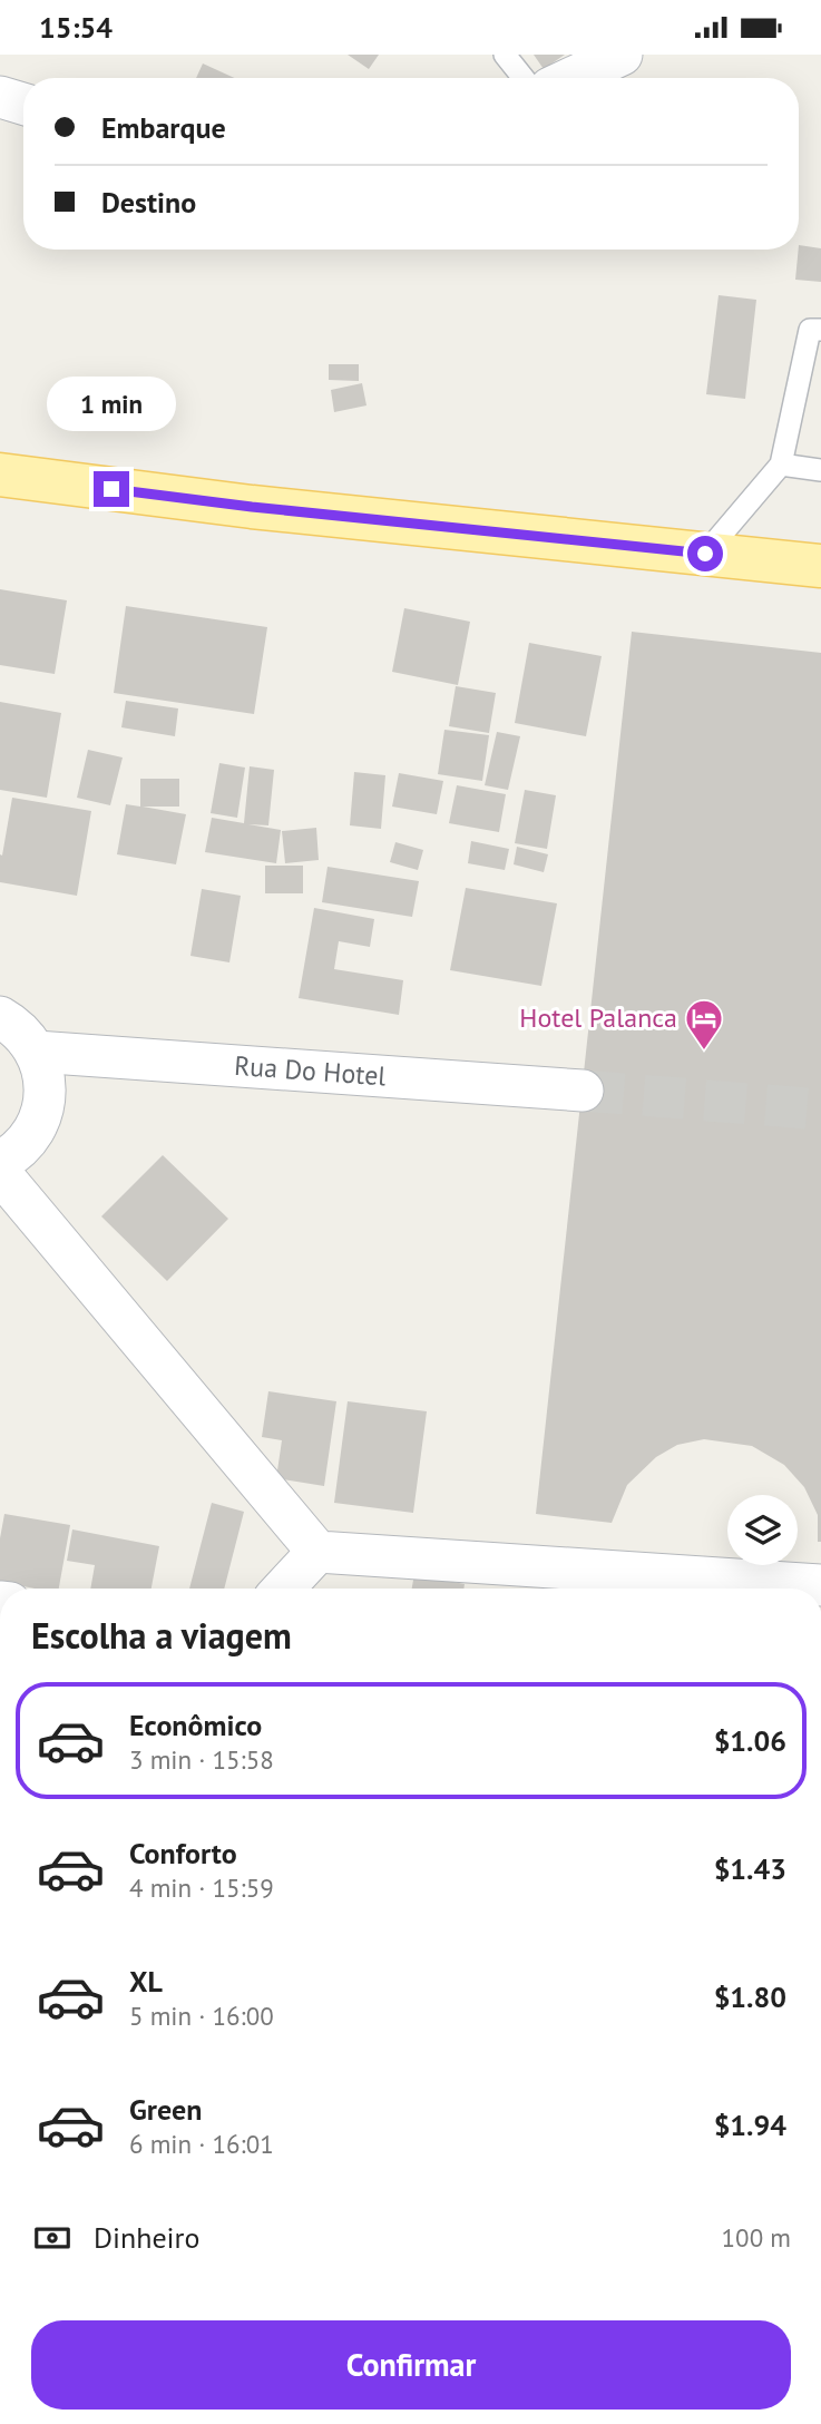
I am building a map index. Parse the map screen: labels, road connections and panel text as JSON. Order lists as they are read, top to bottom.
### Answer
{
  "streets": {
    "street": ["Rua Do Hotel"]
  },
  "places": {
    "hotel": ["Hotel Palanca"]
  },
  "page": {
    "status": "15:54",
    "banner": ["Embarque", "Destino"],
    "bubble": "1 min",
    "heading": "Escolha a viagem",
    "list": [
      {
        "name": "Econômico",
        "note": "3 min · 15:58",
        "value": "$1.06"
      },
      {
        "name": "Conforto",
        "note": "4 min · 15:59",
        "value": "$1.43"
      },
      {
        "name": "XL",
        "note": "5 min · 16:00",
        "value": "$1.80"
      },
      {
        "name": "Green",
        "note": "6 min · 16:01",
        "value": "$1.94"
      }
    ],
    "pay": ["Dinheiro", "100 m"],
    "buttons": "Confirmar"
  }
}
